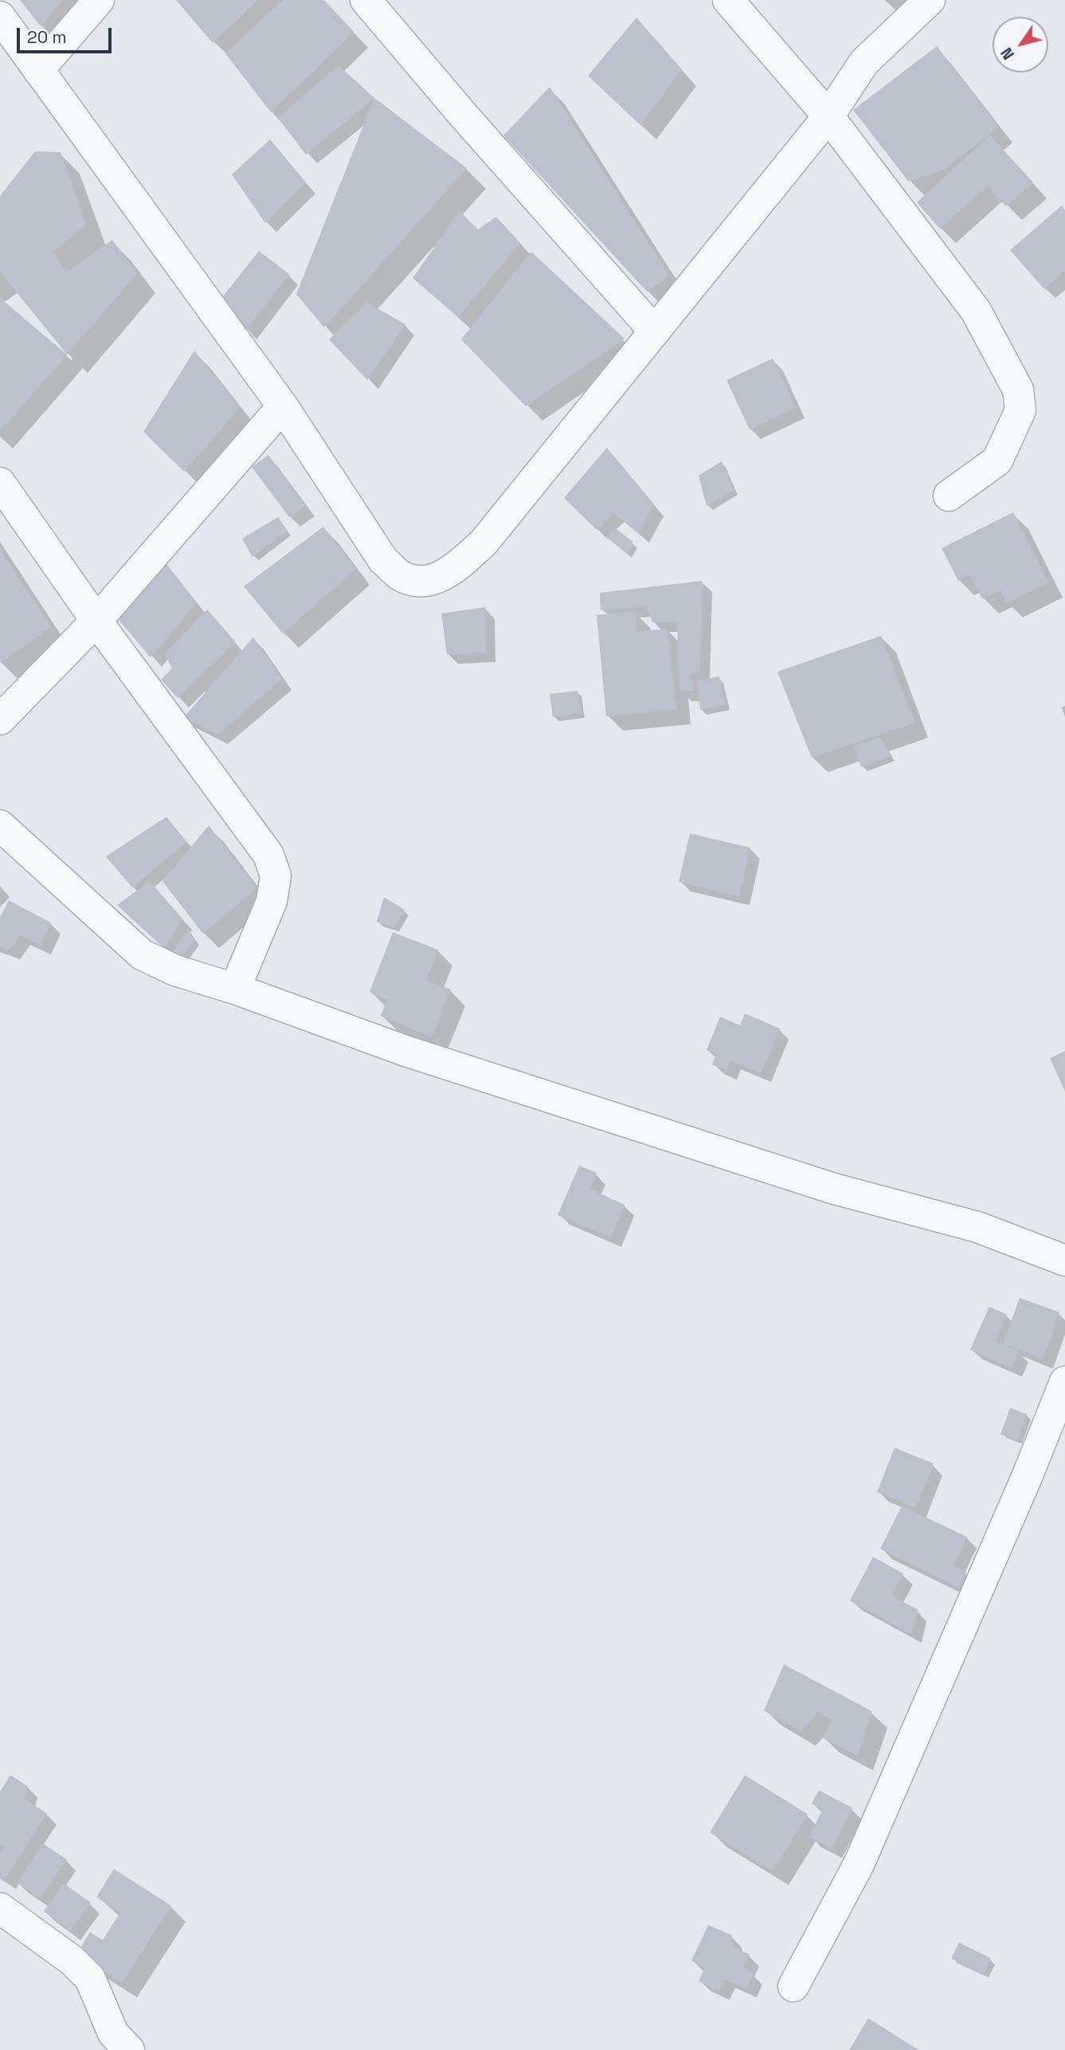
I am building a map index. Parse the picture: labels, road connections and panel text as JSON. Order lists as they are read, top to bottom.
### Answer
{
  "scale_bar": "20 m",
  "north": "bottom left"
}
